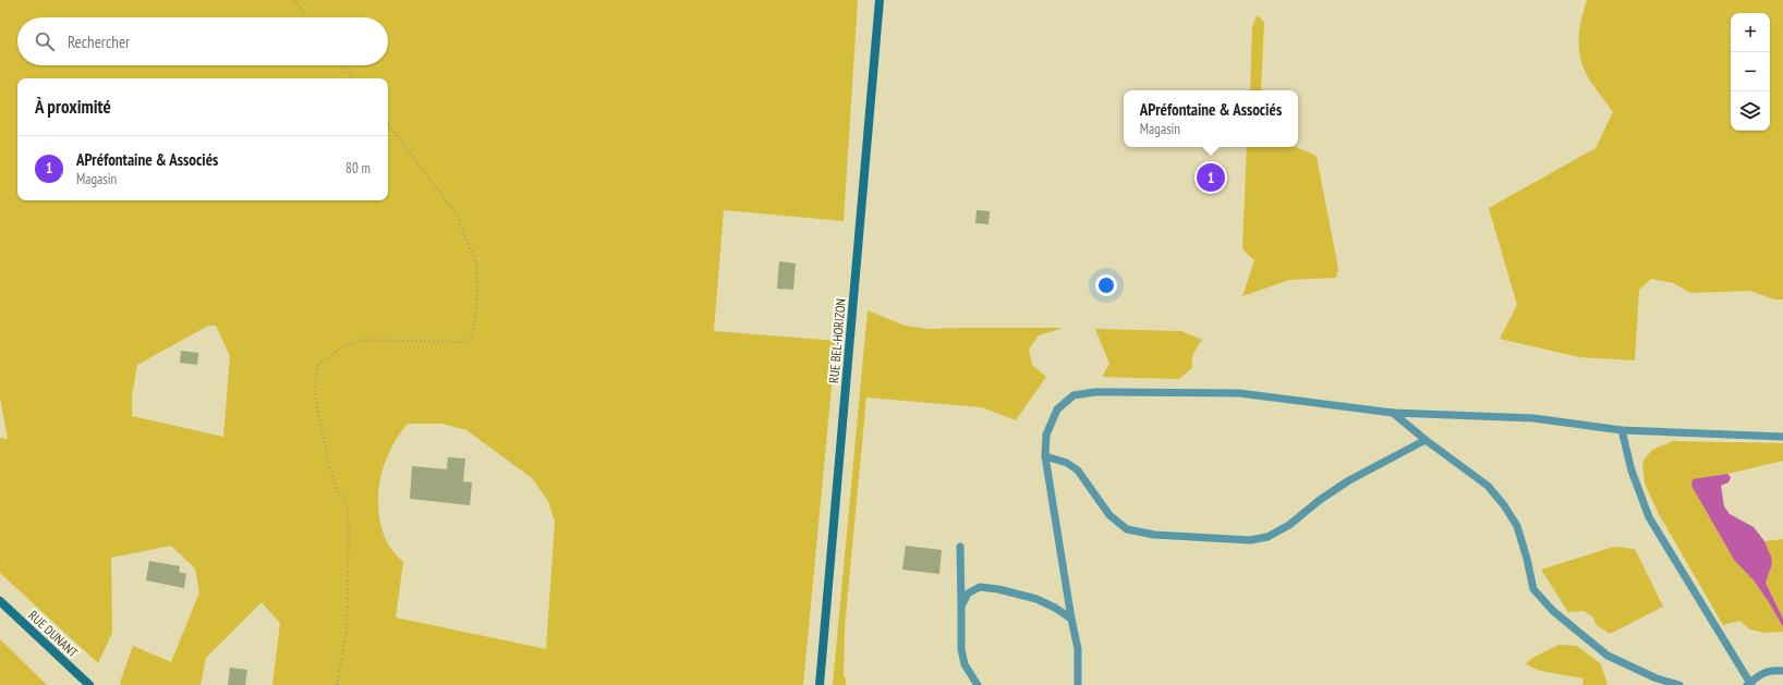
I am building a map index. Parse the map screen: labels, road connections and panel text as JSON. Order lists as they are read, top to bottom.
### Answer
{
  "streets": {
    "street": ["RUE BEL-HORIZON", "RUE DUNANT"]
  },
  "page": {
    "map_buttons": ["+", "−"],
    "search": "Rechercher",
    "heading": "À proximité",
    "popup": ["APréfontaine & Associés", "Magasin"],
    "list": [
      {
        "mark": "1",
        "name": "APréfontaine & Associés",
        "note": "Magasin",
        "value": "80 m"
      }
    ],
    "pins": "1"
  }
}
